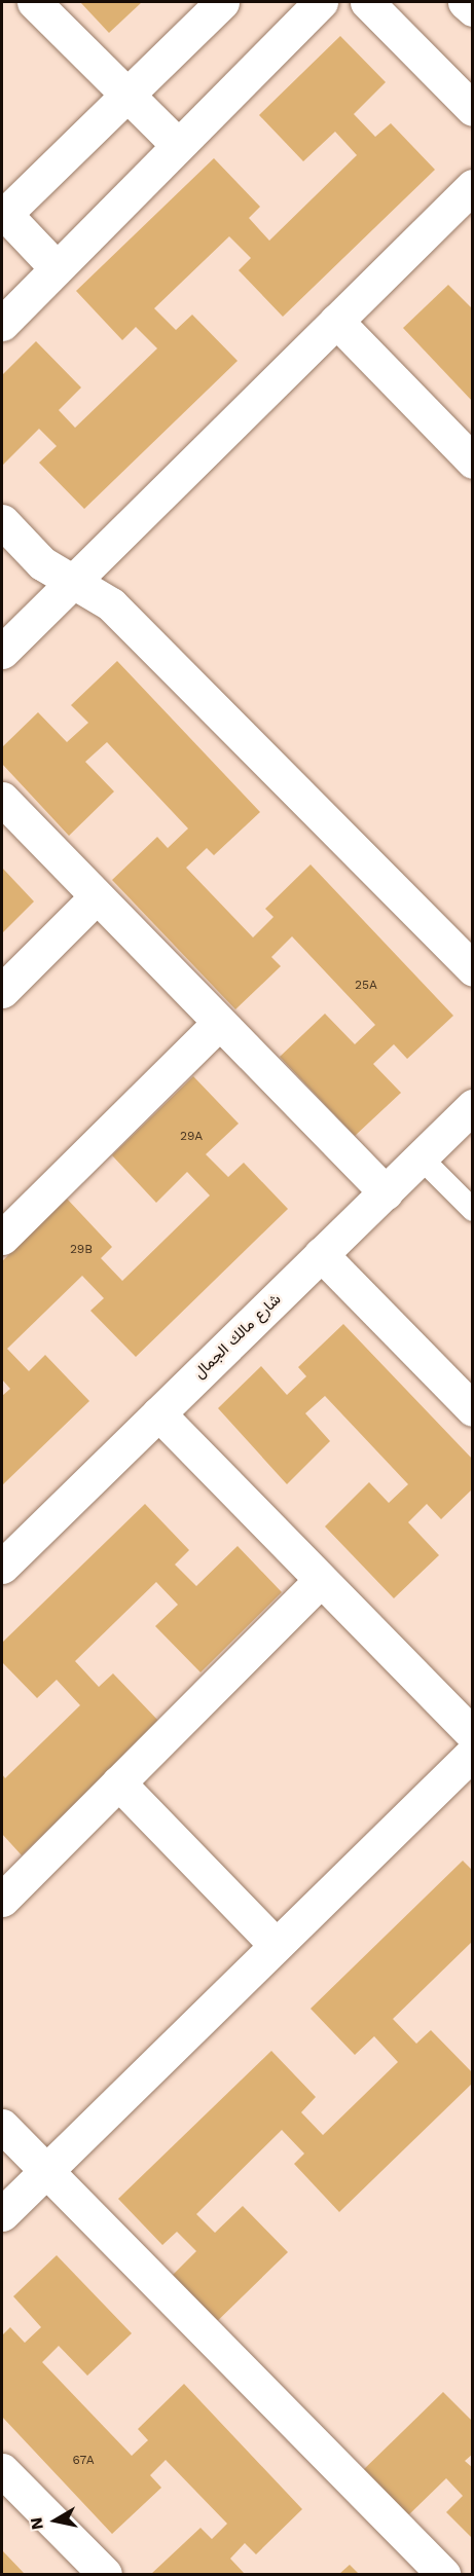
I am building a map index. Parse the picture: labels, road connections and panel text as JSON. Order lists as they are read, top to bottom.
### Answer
{
  "streets": {
    "street": ["شارع مالك الجمال"]
  },
  "house_numbers": [
    "25A",
    "29A",
    "29B",
    "67A"
  ],
  "north": "left"
}
